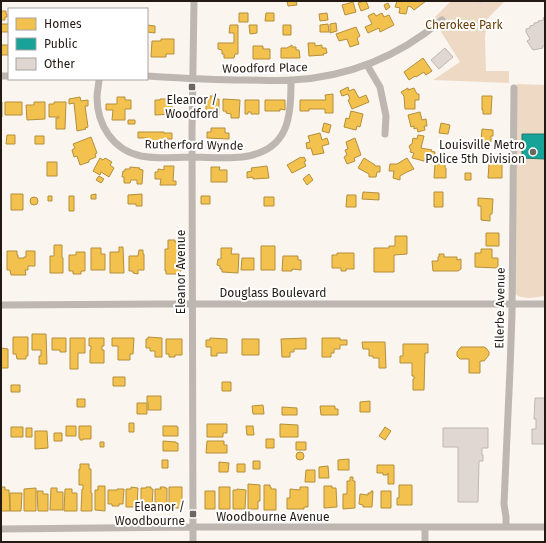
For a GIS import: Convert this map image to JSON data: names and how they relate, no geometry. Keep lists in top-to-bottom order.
{
  "streets": {
    "street": [
      "Woodford Place",
      "Rutherford Wynde",
      "Eleanor Avenue",
      "Douglass Boulevard",
      "Ellerbe Avenue",
      "Woodbourne Avenue"
    ]
  },
  "crossings": [
    ["Woodford Place", "Rutherford Wynde"],
    ["Woodford Place", "Eleanor Avenue"],
    ["Rutherford Wynde", "Eleanor Avenue"],
    ["Eleanor Avenue", "Douglass Boulevard"],
    ["Eleanor Avenue", "Woodbourne Avenue"],
    ["Douglass Boulevard", "Ellerbe Avenue"],
    ["Ellerbe Avenue", "Woodbourne Avenue"]
  ],
  "parks": ["Cherokee Park"],
  "places": {
    "transit": ["Eleanor / Woodford", "Eleanor / Woodbourne"],
    "other": ["Louisville Metro Police 5th Division"]
  },
  "legend": ["Homes", "Public", "Other"]
}
